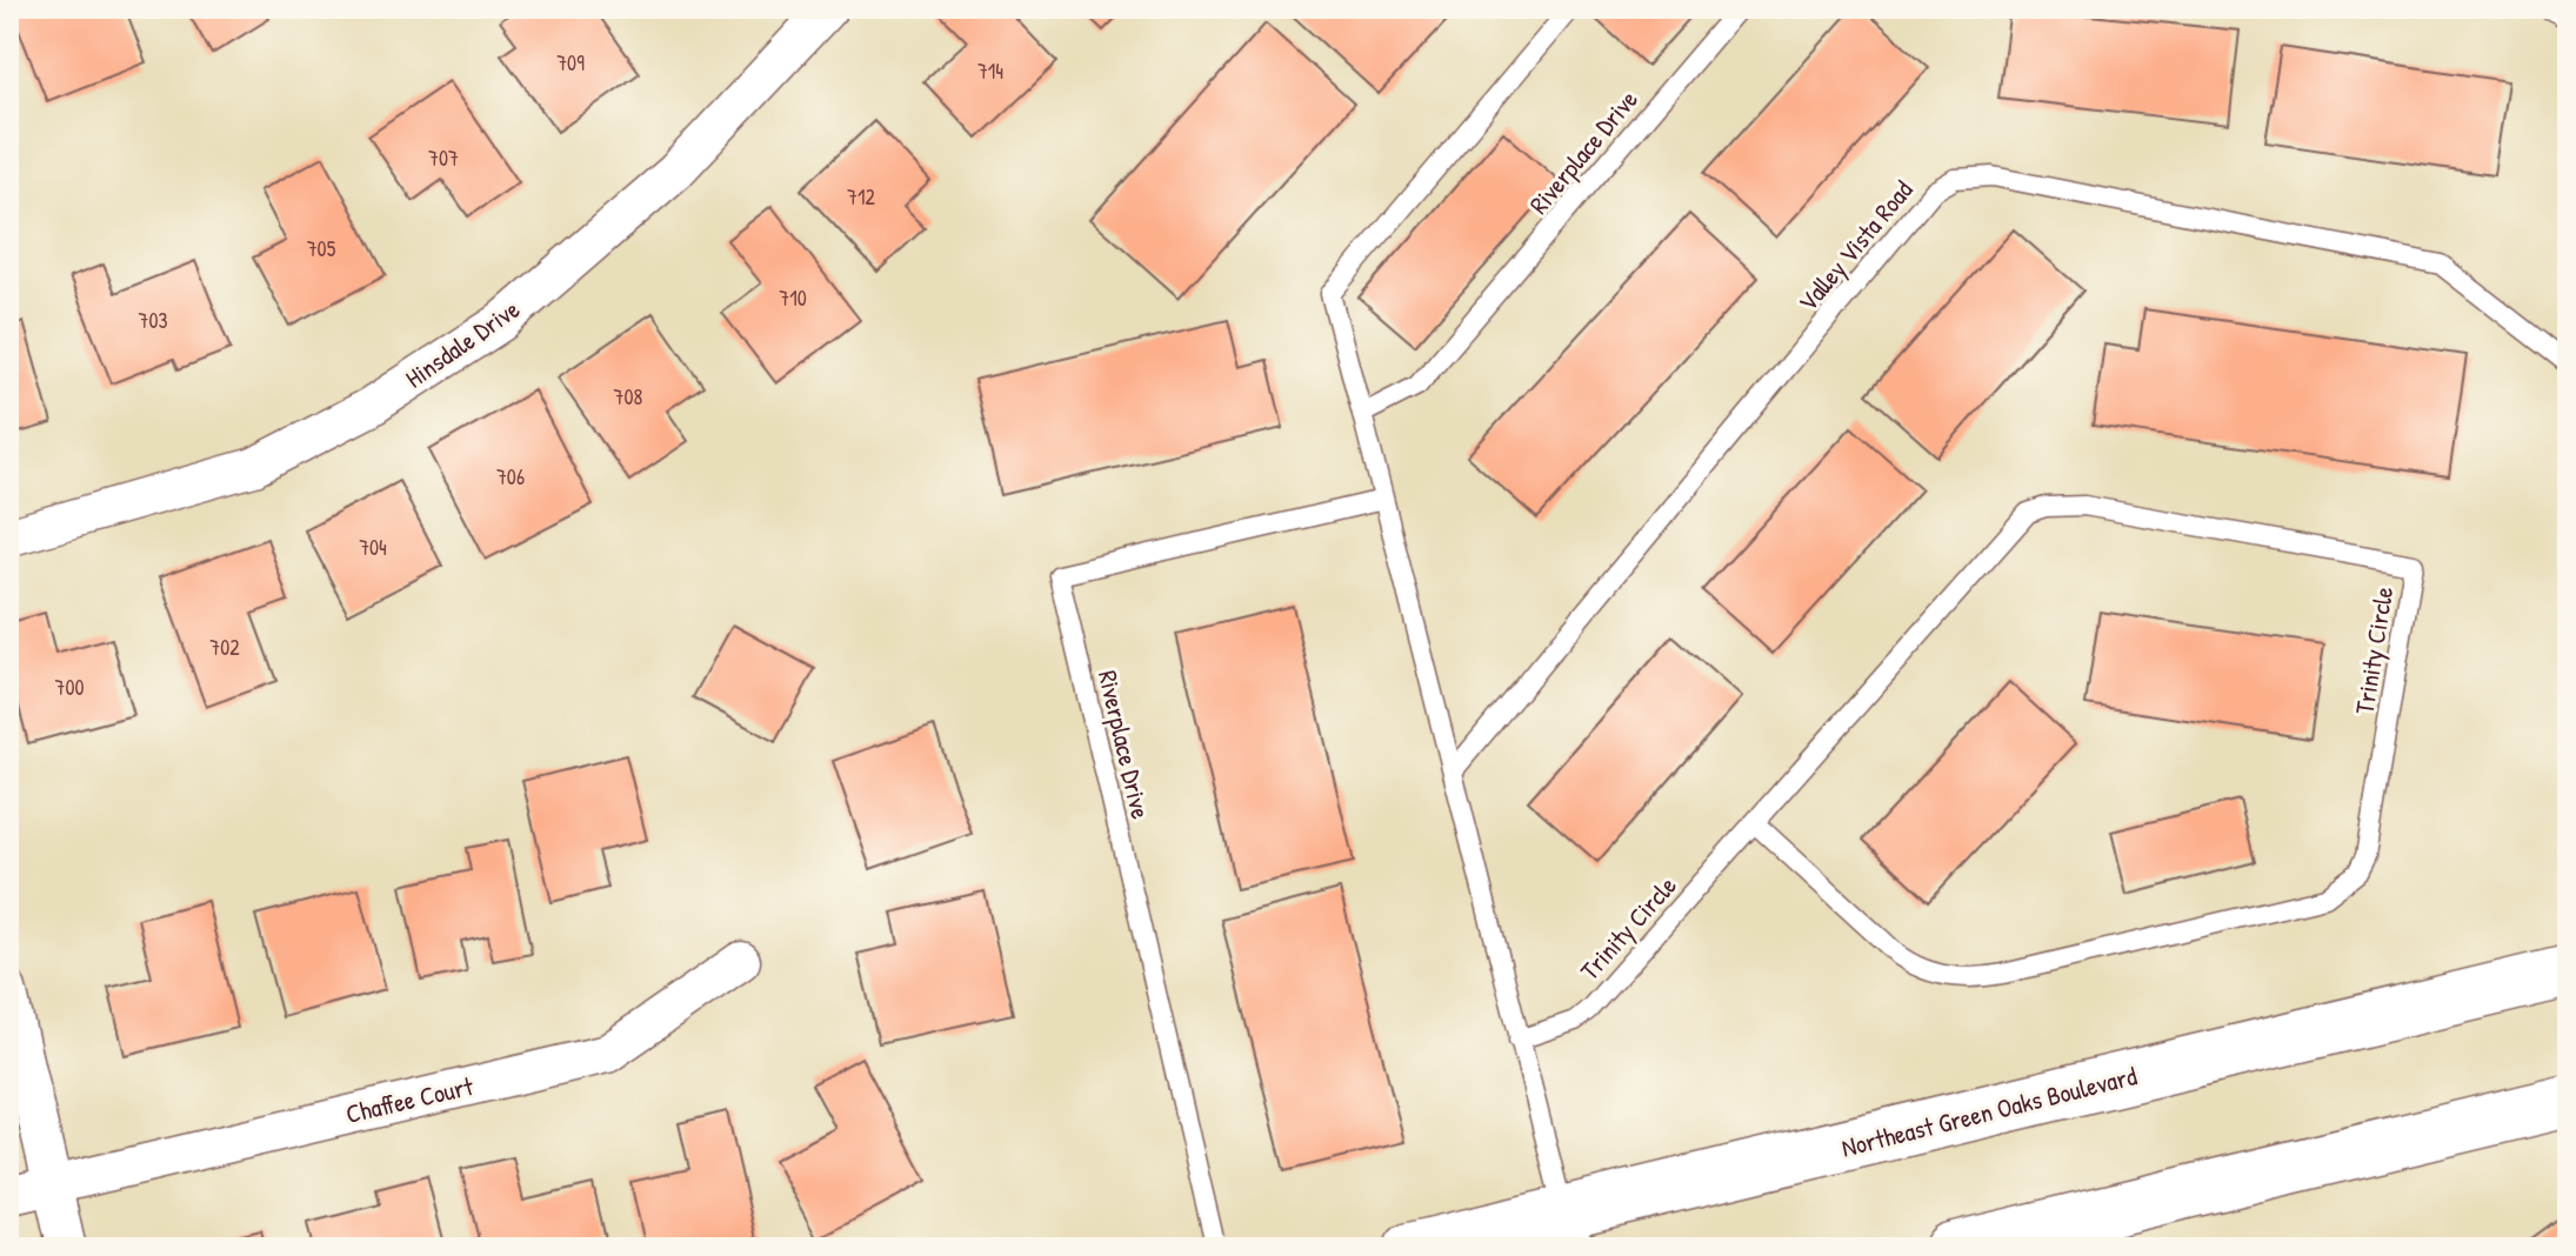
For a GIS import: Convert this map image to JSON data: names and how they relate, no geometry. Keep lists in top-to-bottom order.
{
  "streets": {
    "main road": ["Northeast Green Oaks Boulevard"],
    "street": ["Hinsdale Drive", "Chaffee Court"],
    "lane": ["Riverplace Drive", "Valley Vista Road", "Trinity Circle"]
  },
  "house_numbers": [
    "709",
    "714",
    "707",
    "712",
    "705",
    "710",
    "703",
    "708",
    "706",
    "704",
    "702",
    "700"
  ]
}
